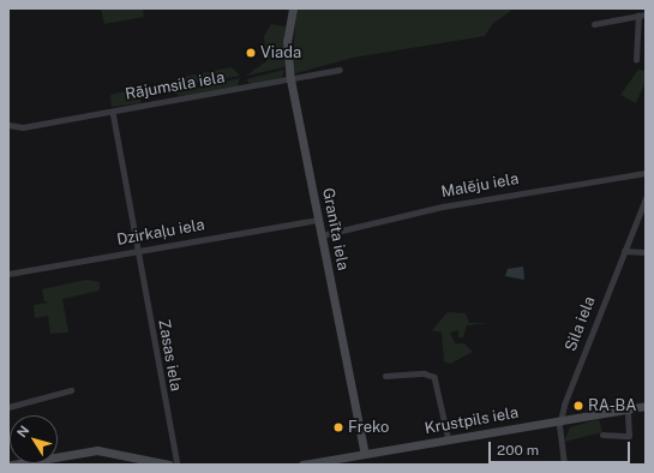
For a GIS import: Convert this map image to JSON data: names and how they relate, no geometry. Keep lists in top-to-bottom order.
{
  "streets": {
    "main road": ["Granīta iela", "Krustpils iela"],
    "street": [
      "Rājumsila iela",
      "Malēju iela",
      "Dzirkaļu iela",
      "Sila iela",
      "Zasas iela"
    ]
  },
  "crossings": [
    ["Rājumsila iela", "Granīta iela"],
    ["Rājumsila iela", "Zasas iela"],
    ["Malēju iela", "Granīta iela"],
    ["Granīta iela", "Dzirkaļu iela"],
    ["Granīta iela", "Krustpils iela"],
    ["Dzirkaļu iela", "Zasas iela"],
    ["Sila iela", "Krustpils iela"]
  ],
  "places": ["Viada", "RA-BA", "Freko"],
  "scale_bar": "200 m",
  "north": "top left"
}
